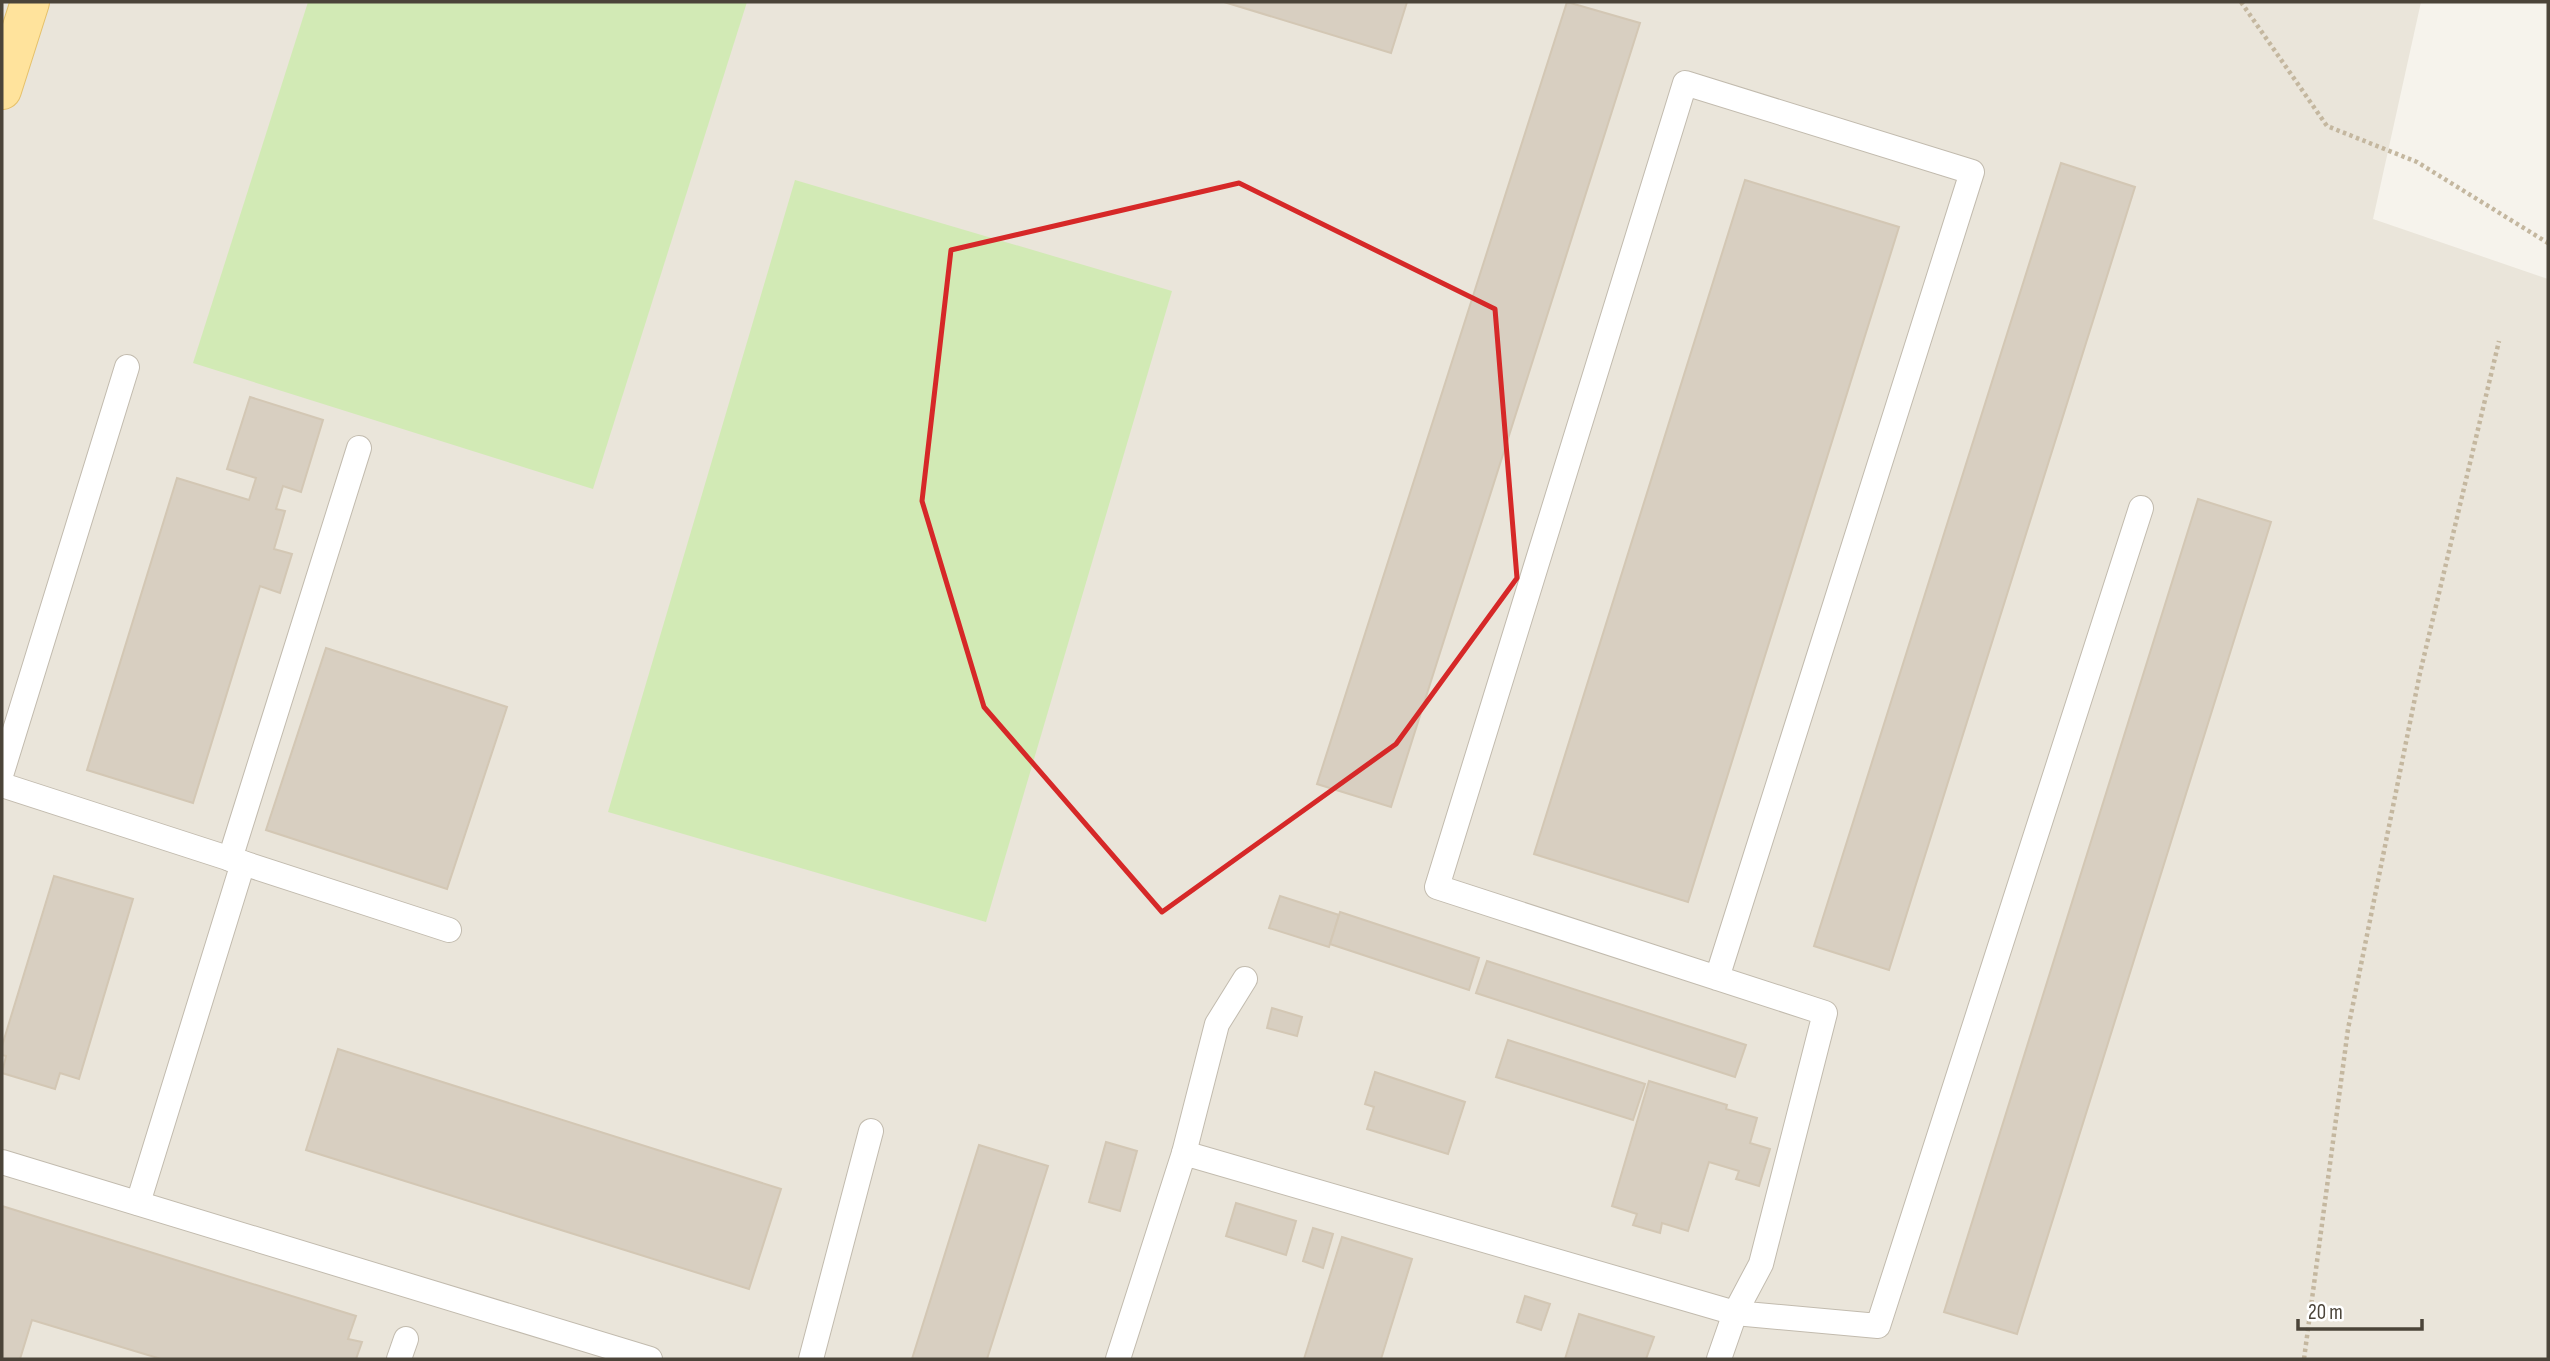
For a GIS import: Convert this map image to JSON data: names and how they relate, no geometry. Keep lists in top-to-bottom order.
{
  "scale_bar": "20 m"
}
